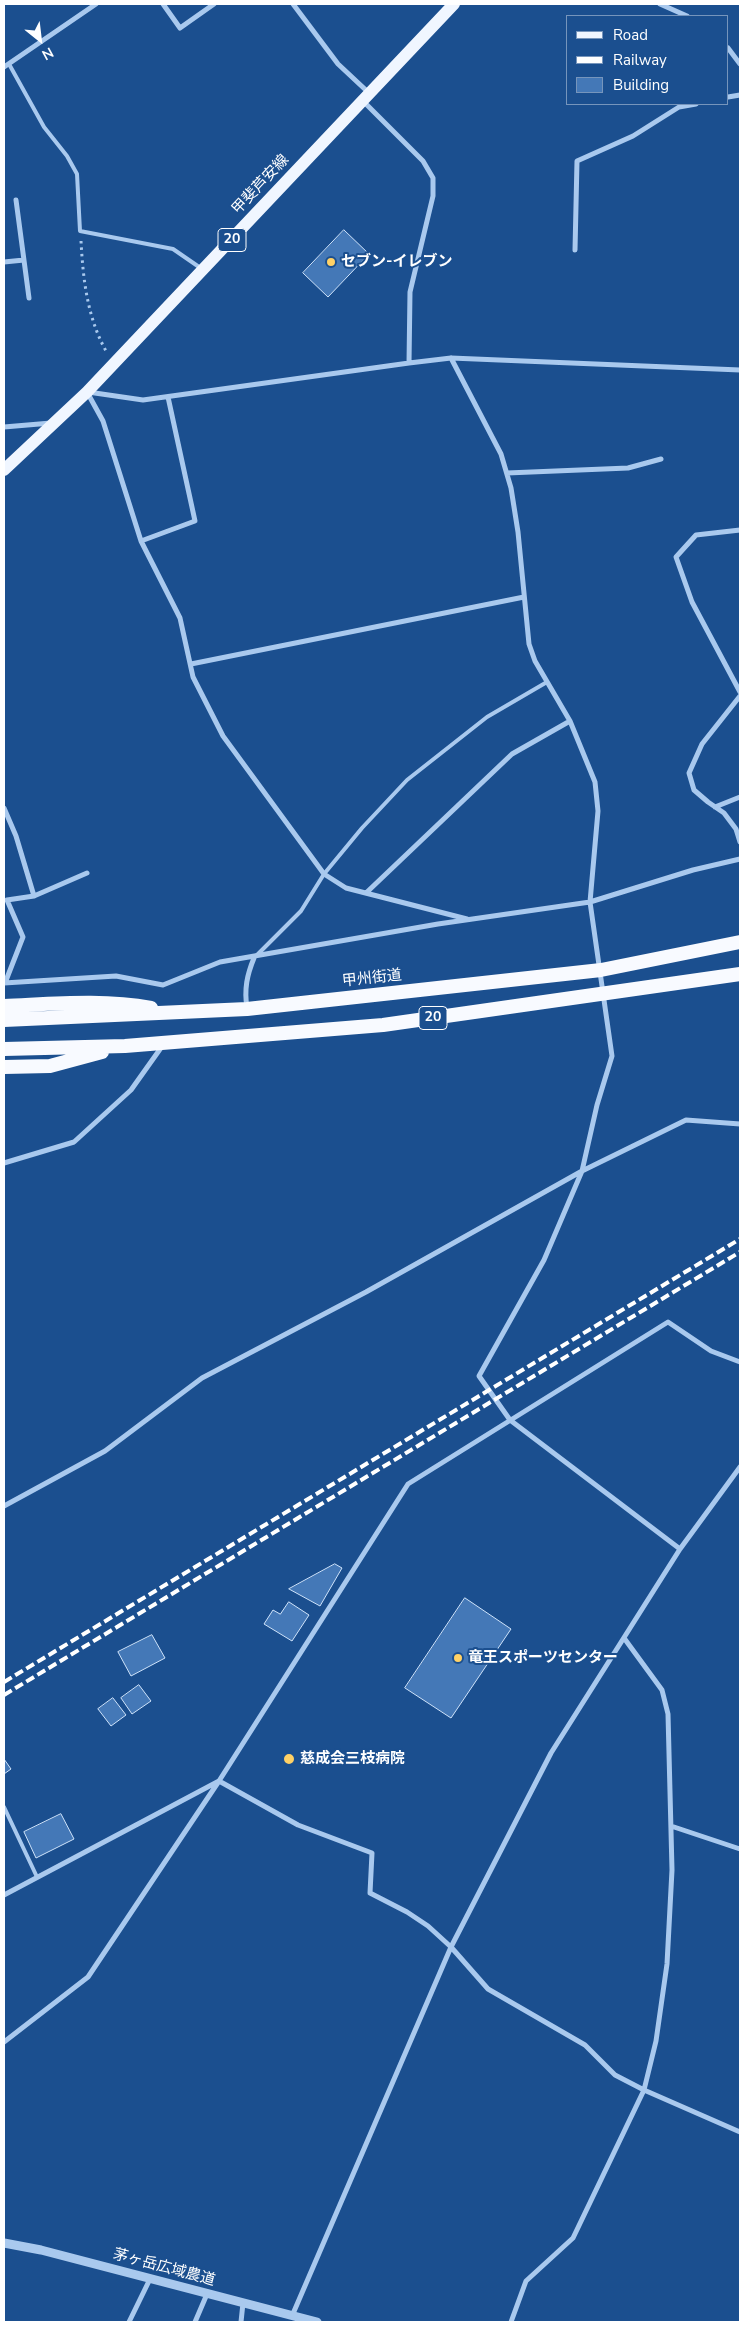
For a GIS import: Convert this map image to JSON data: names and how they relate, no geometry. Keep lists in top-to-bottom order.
{
  "streets": {
    "highway": ["20", "甲州街道"],
    "main road": ["甲斐芦安線"],
    "street": ["茅ヶ岳広域農道"]
  },
  "crossings": [
    ["20", "甲州街道"]
  ],
  "places": ["セブン-イレブン", "竜王スポーツセンター", "慈成会三枝病院"],
  "legend": ["Road", "Railway", "Building"],
  "north": "bottom right"
}
